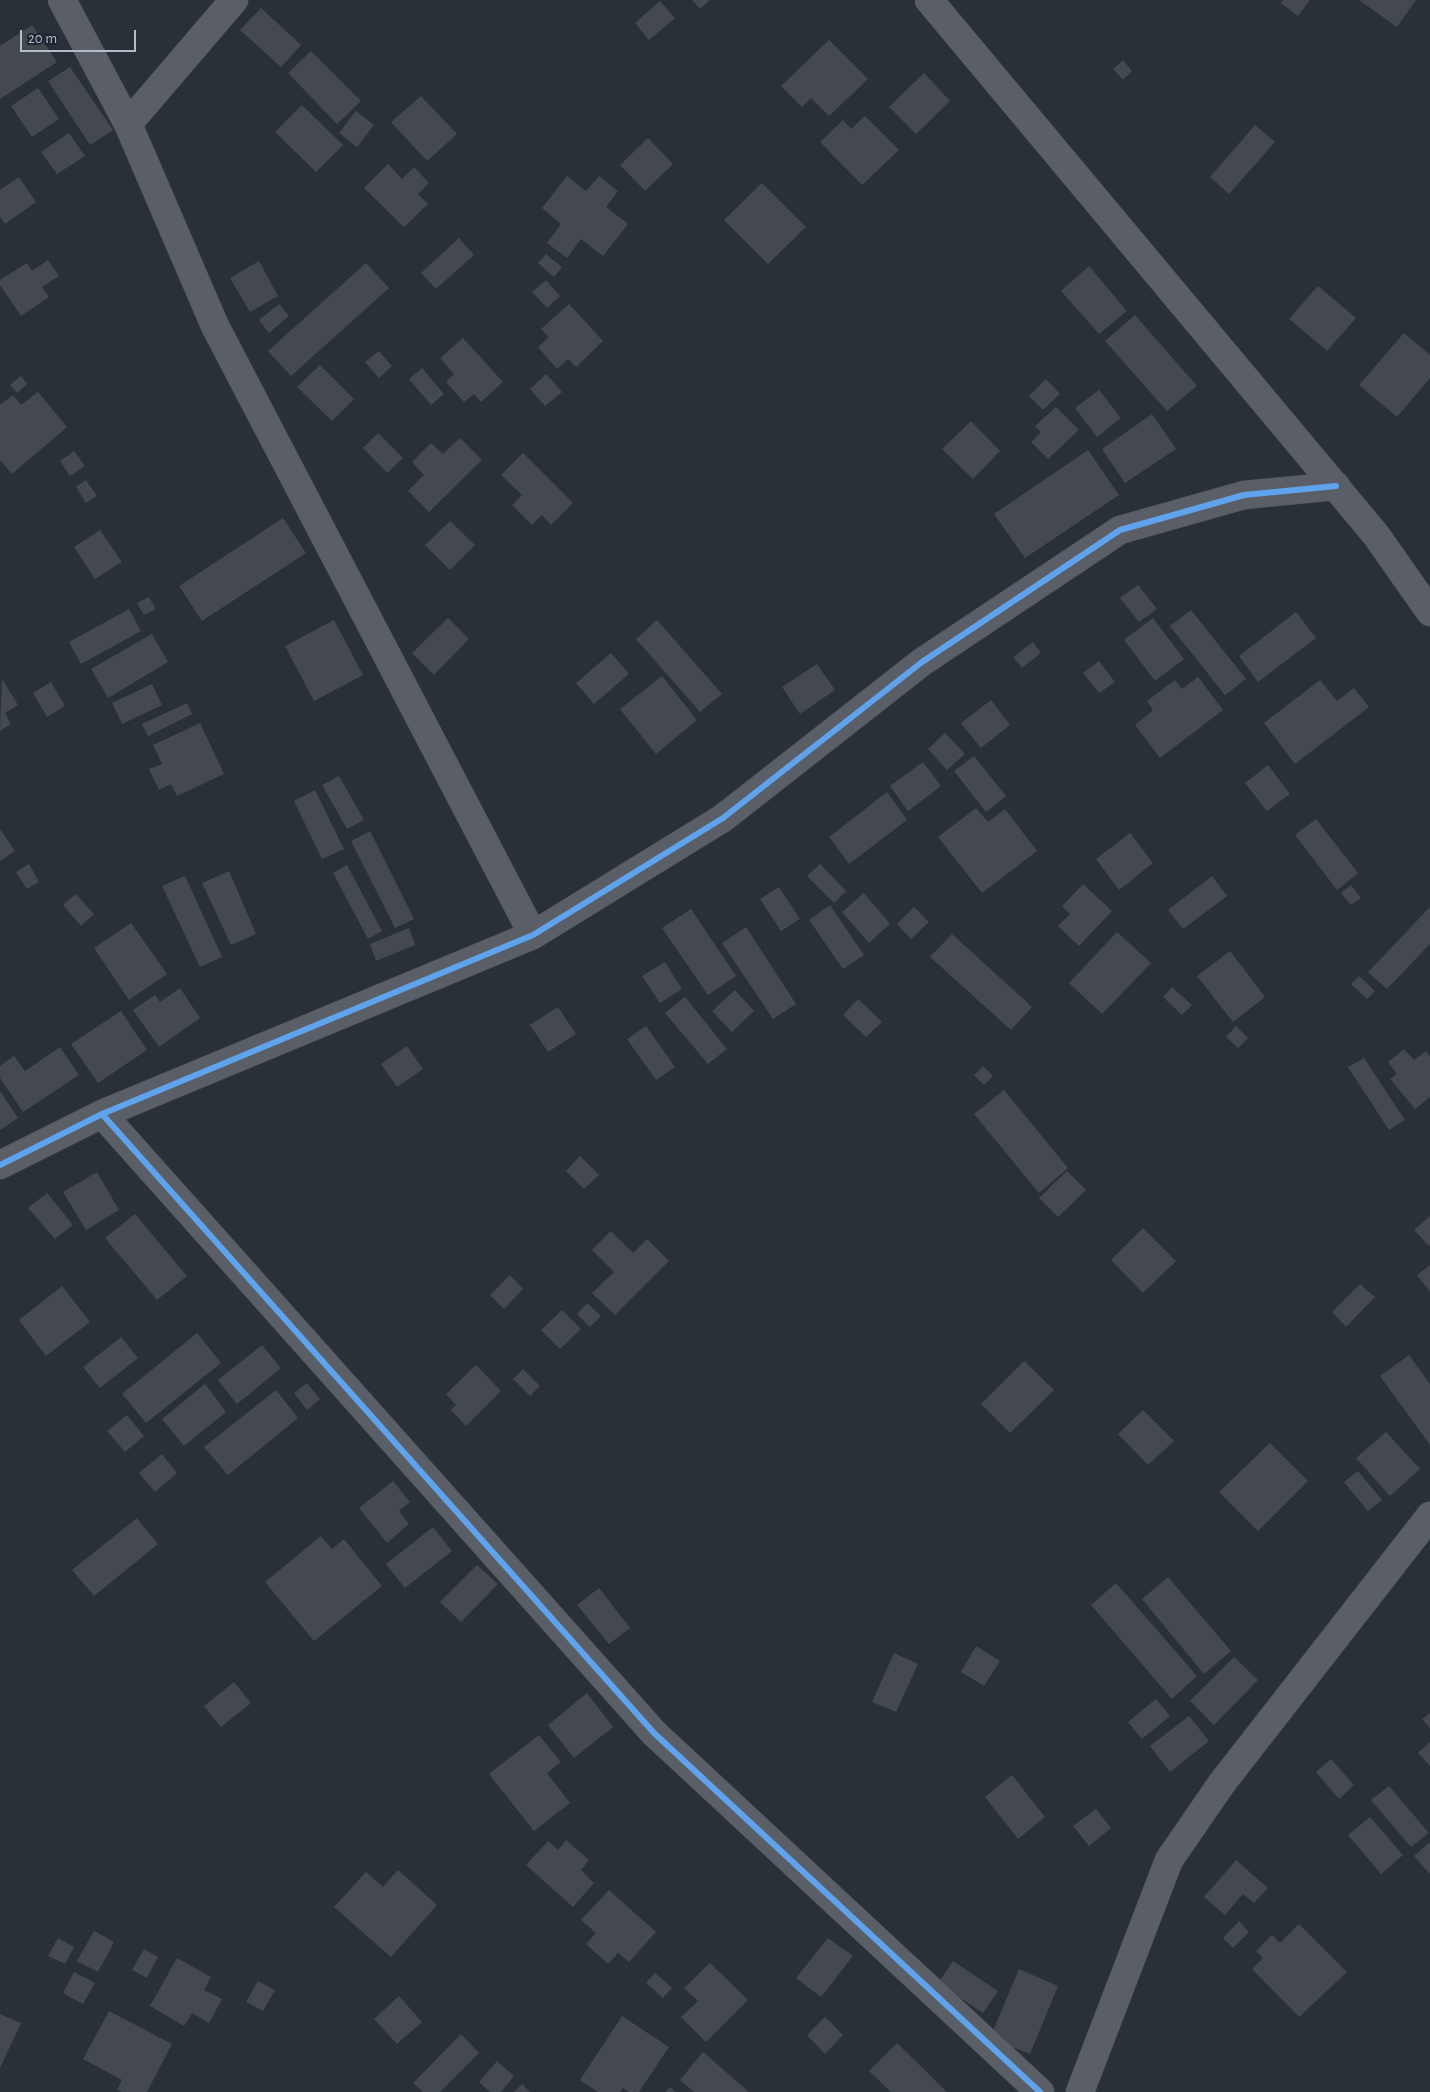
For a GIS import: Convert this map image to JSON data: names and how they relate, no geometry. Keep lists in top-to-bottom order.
{
  "scale_bar": "20 m"
}
